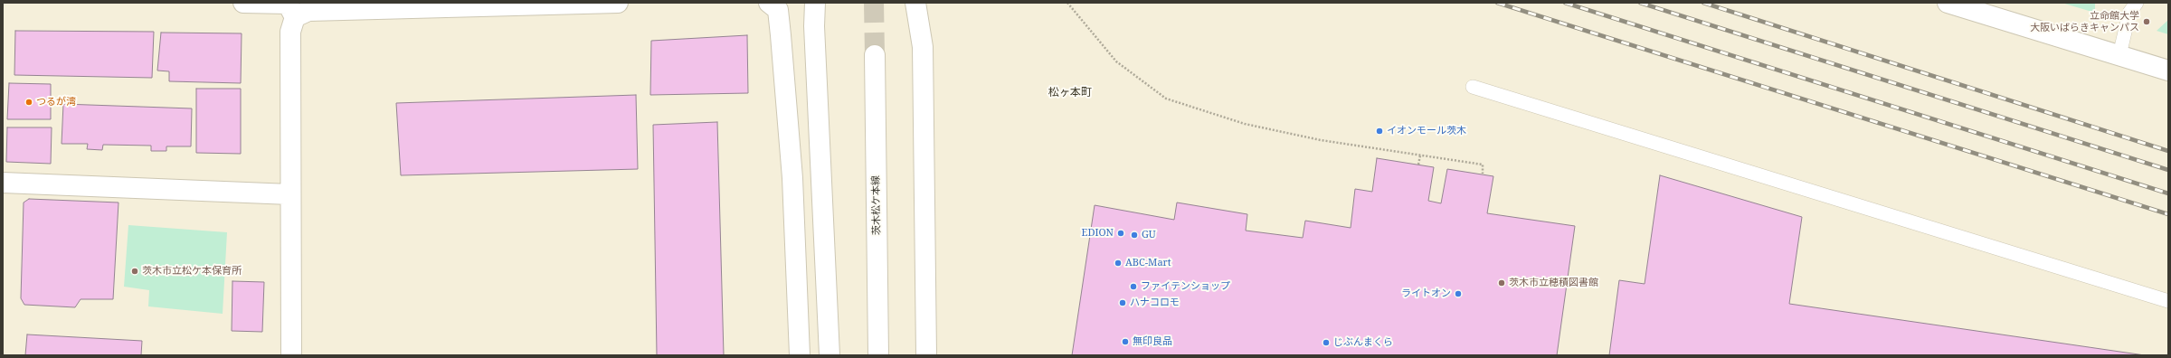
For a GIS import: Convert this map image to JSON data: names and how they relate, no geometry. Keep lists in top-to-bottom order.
{
  "streets": {
    "street": ["茨木松ケ本線"]
  },
  "districts": ["松ヶ本町"],
  "places": [
    "立命館大学 大阪いばらきキャンパス",
    "つるが湾",
    "イオンモール茨木",
    "EDION",
    "GU",
    "ABC-Mart",
    "茨木市立松ケ本保育所",
    "茨木市立穂積図書館",
    "ファイテンショップ",
    "ライトオン",
    "ハナコロモ",
    "無印良品",
    "じぶんまくら"
  ]
}
